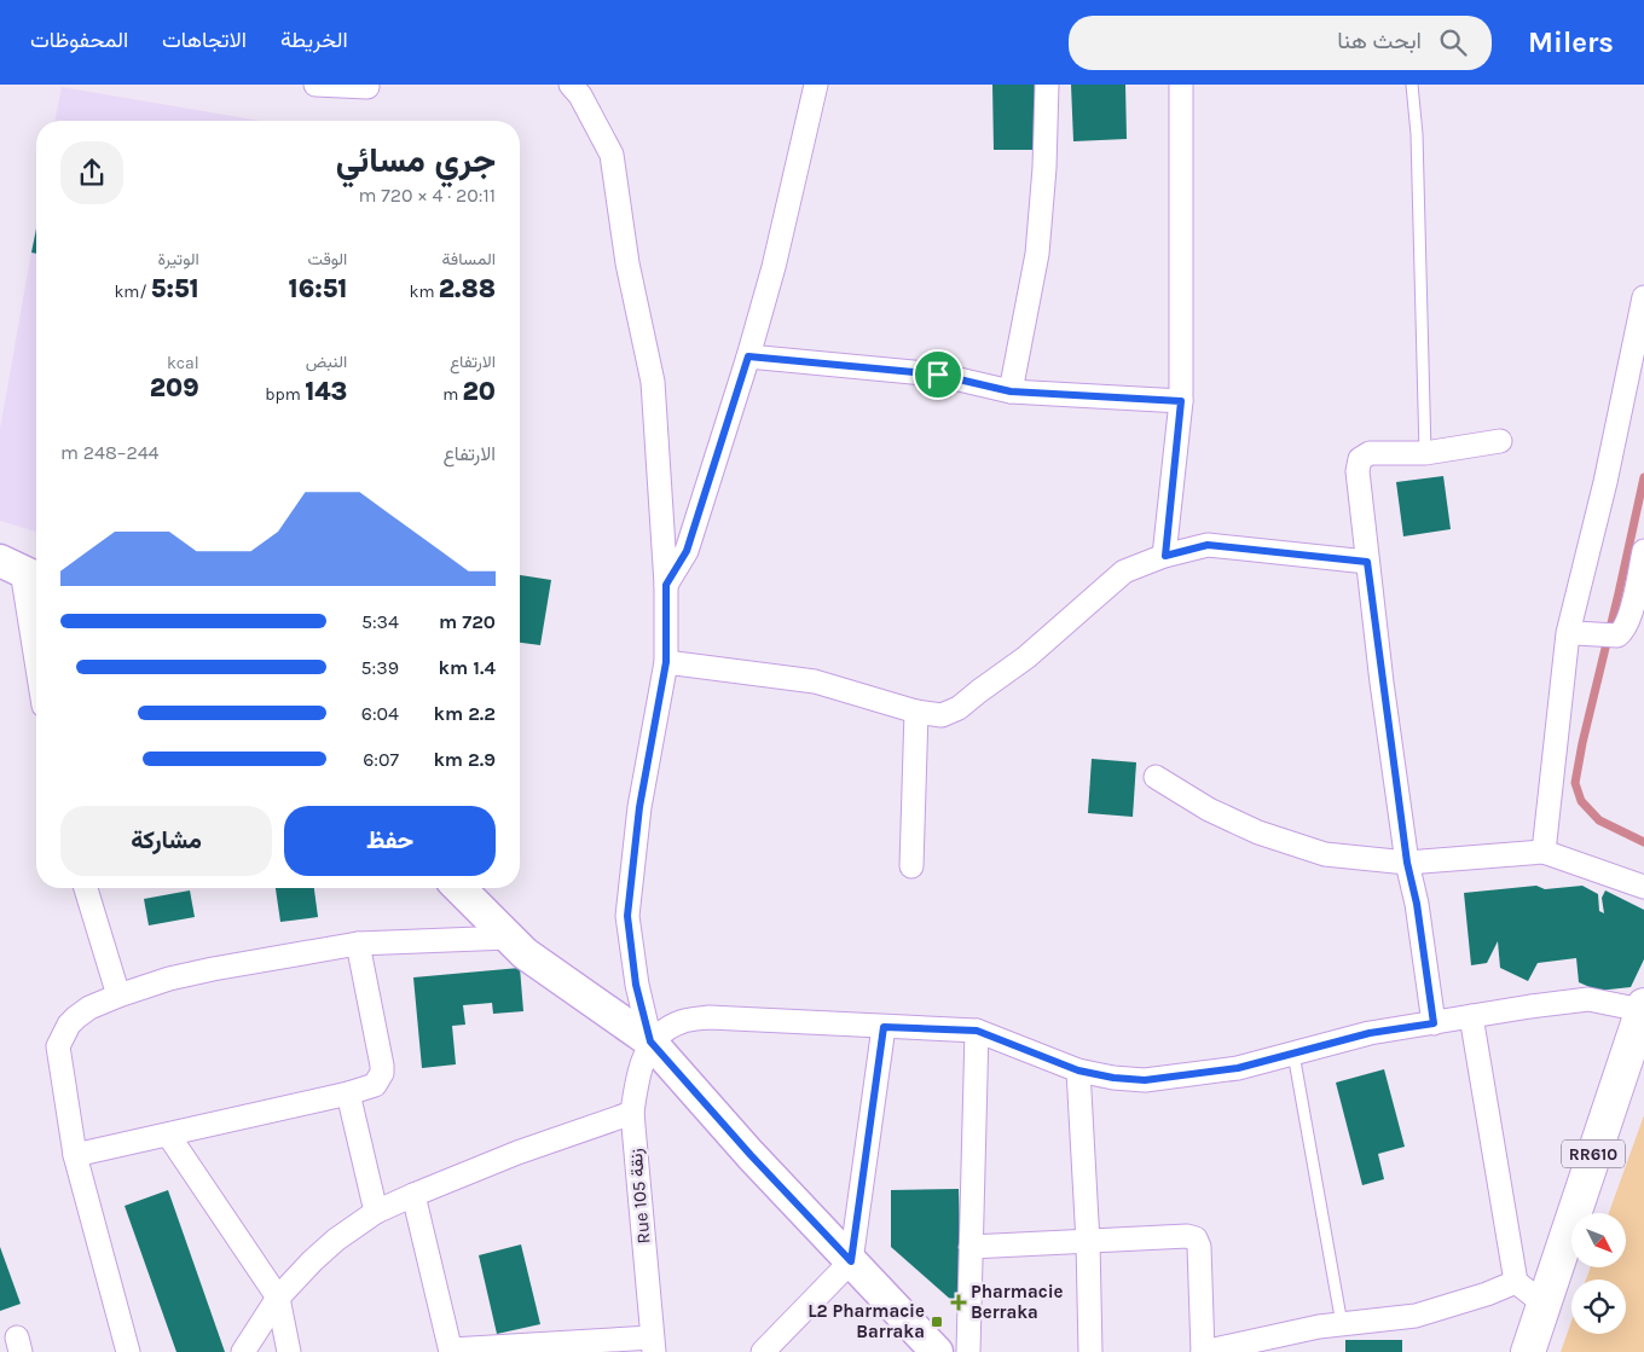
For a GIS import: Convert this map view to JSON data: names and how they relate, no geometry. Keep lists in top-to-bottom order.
{
  "streets": {
    "main road": ["RR610"],
    "street": ["Rue 105 زنقة"]
  },
  "places": {
    "health": ["Pharmacie Berraka"],
    "transit": ["L2 Pharmacie Barraka"]
  },
  "north": "bottom right",
  "page": {
    "header": "Milers",
    "search": "ابحث هنا",
    "nav": ["الخريطة", "الاتجاهات", "المحفوظات"],
    "heading": ["جري مسائي", "20:11 · 4 × 720 m"],
    "stats": [
      ["المسافة", "2.88 km"],
      ["الوقت", "16:51"],
      ["الوتيرة", "5:51 /km"],
      ["الارتفاع", "20 m"],
      ["النبض", "143 bpm"],
      ["kcal", "209"]
    ],
    "chart": ["الارتفاع", "244–248 m"],
    "list": [
      {
        "name": "720 m",
        "note": "5:34"
      },
      {
        "name": "1.4 km",
        "note": "5:39"
      },
      {
        "name": "2.2 km",
        "note": "6:04"
      },
      {
        "name": "2.9 km",
        "note": "6:07"
      }
    ],
    "buttons": ["حفظ", "مشاركة"]
  }
}
